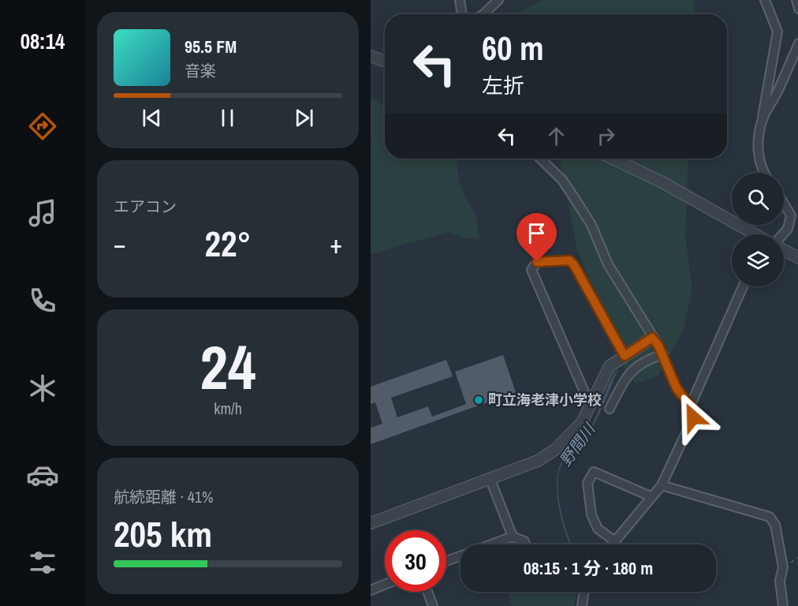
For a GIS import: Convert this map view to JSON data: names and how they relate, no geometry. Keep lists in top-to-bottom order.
{
  "water": ["野間川"],
  "places": ["町立海老津小学校"],
  "page": {
    "tabs": "08:14",
    "turn": ["60 m", "左折"],
    "song": ["95.5 FM", "音楽"],
    "tile": [
      "エアコン",
      ["24", "km/h"],
      ["航続距離 · 41%", "205 km"]
    ],
    "heat": ["−", "22°", "+"],
    "limit": "30",
    "trip": "08:15 · 1 分 · 180 m"
  }
}
